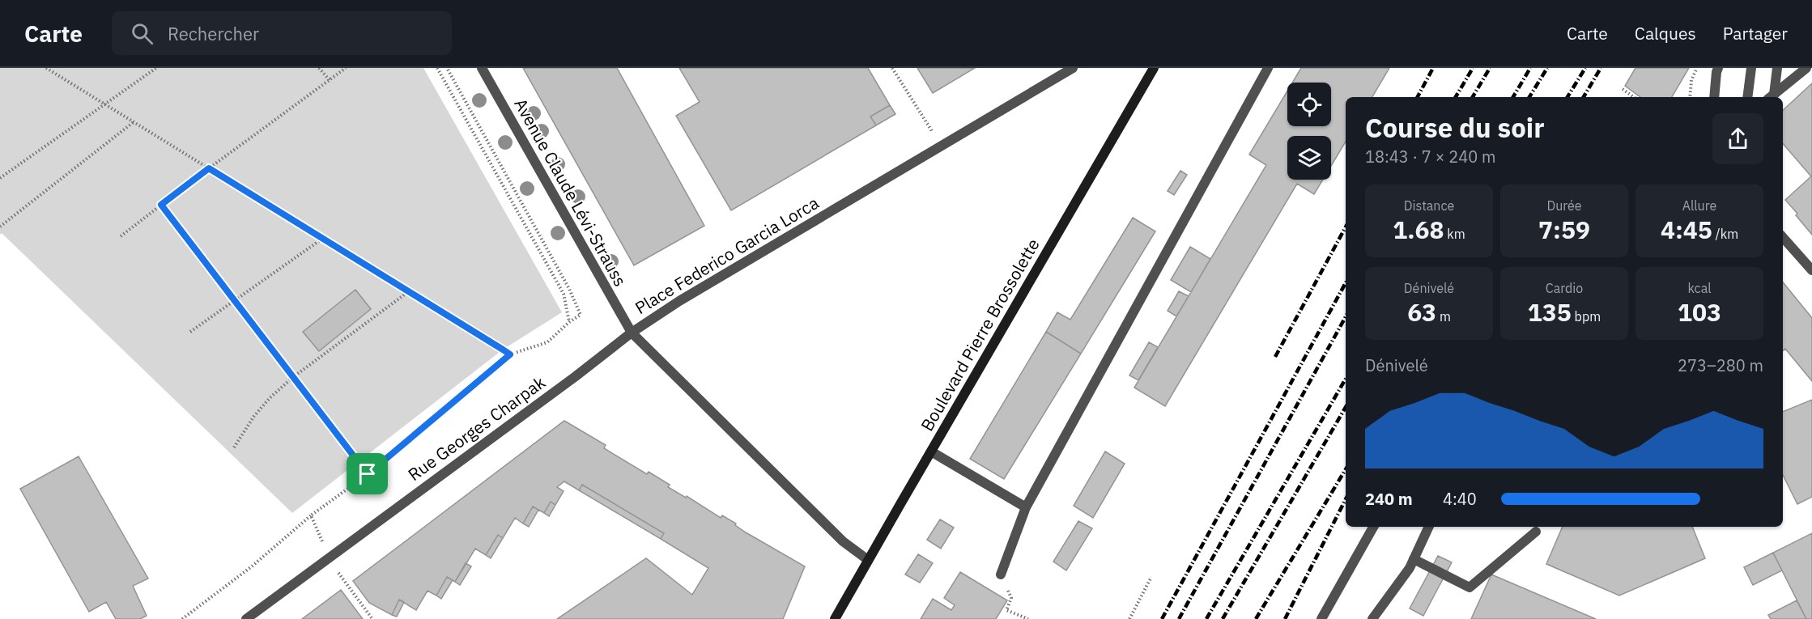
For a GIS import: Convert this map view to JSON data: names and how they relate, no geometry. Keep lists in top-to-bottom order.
{
  "streets": {
    "main road": ["Boulevard Pierre Brossolette"],
    "street": ["Avenue Claude Lévi-Strauss", "Place Federico Garcia Lorca", "Rue Georges Charpak"]
  },
  "crossings": [
    ["Avenue Claude Lévi-Strauss", "Place Federico Garcia Lorca"],
    ["Avenue Claude Lévi-Strauss", "Rue Georges Charpak"],
    ["Place Federico Garcia Lorca", "Boulevard Pierre Brossolette"],
    ["Place Federico Garcia Lorca", "Rue Georges Charpak"]
  ],
  "page": {
    "header": "Carte",
    "search": "Rechercher",
    "nav": ["Carte", "Calques", "Partager"],
    "heading": ["Course du soir", "18:43 · 7 × 240 m"],
    "stats": [
      ["Distance", "1.68 km"],
      ["Durée", "7:59"],
      ["Allure", "4:45 /km"],
      ["Dénivelé", "63 m"],
      ["Cardio", "135 bpm"],
      ["kcal", "103"]
    ],
    "chart": ["Dénivelé", "273–280 m"],
    "list": [
      {
        "name": "240 m",
        "note": "4:40"
      }
    ]
  }
}
